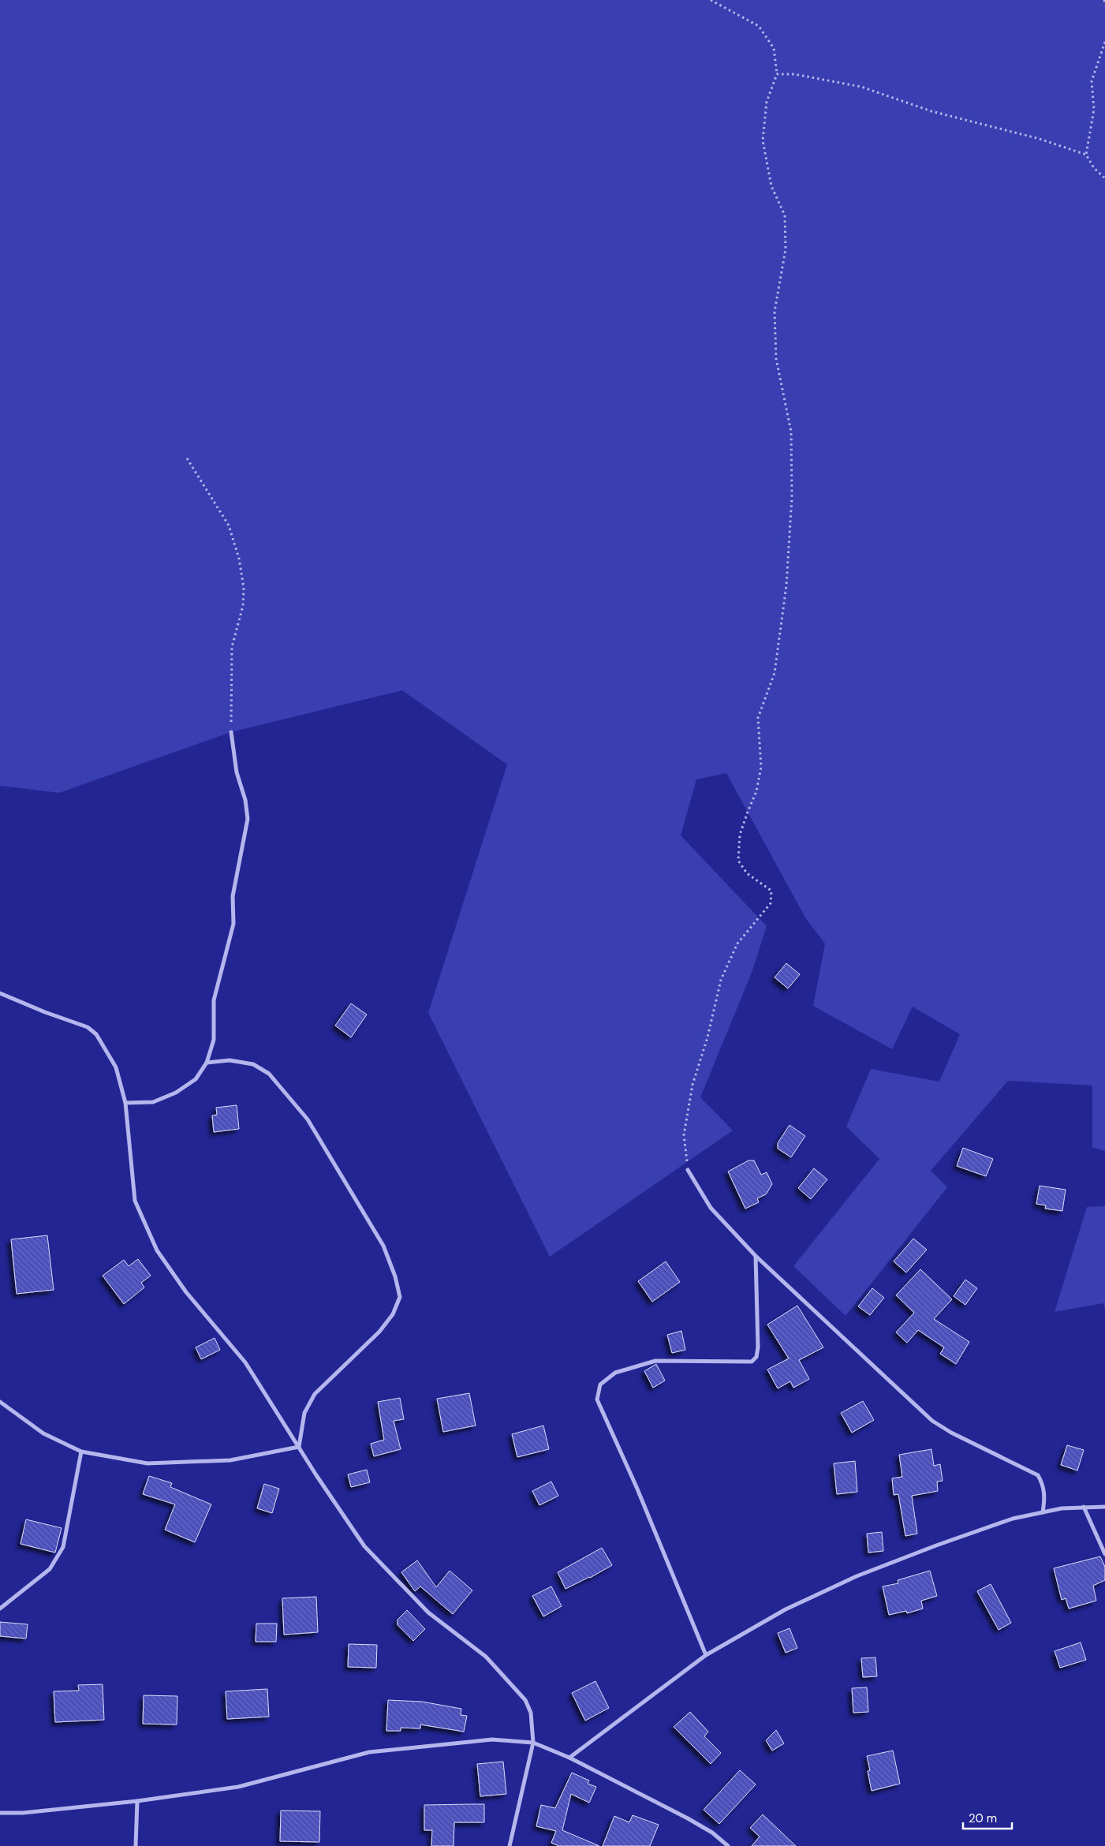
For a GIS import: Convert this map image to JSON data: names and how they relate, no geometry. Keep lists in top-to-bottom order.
{
  "scale_bar": "20 m"
}
